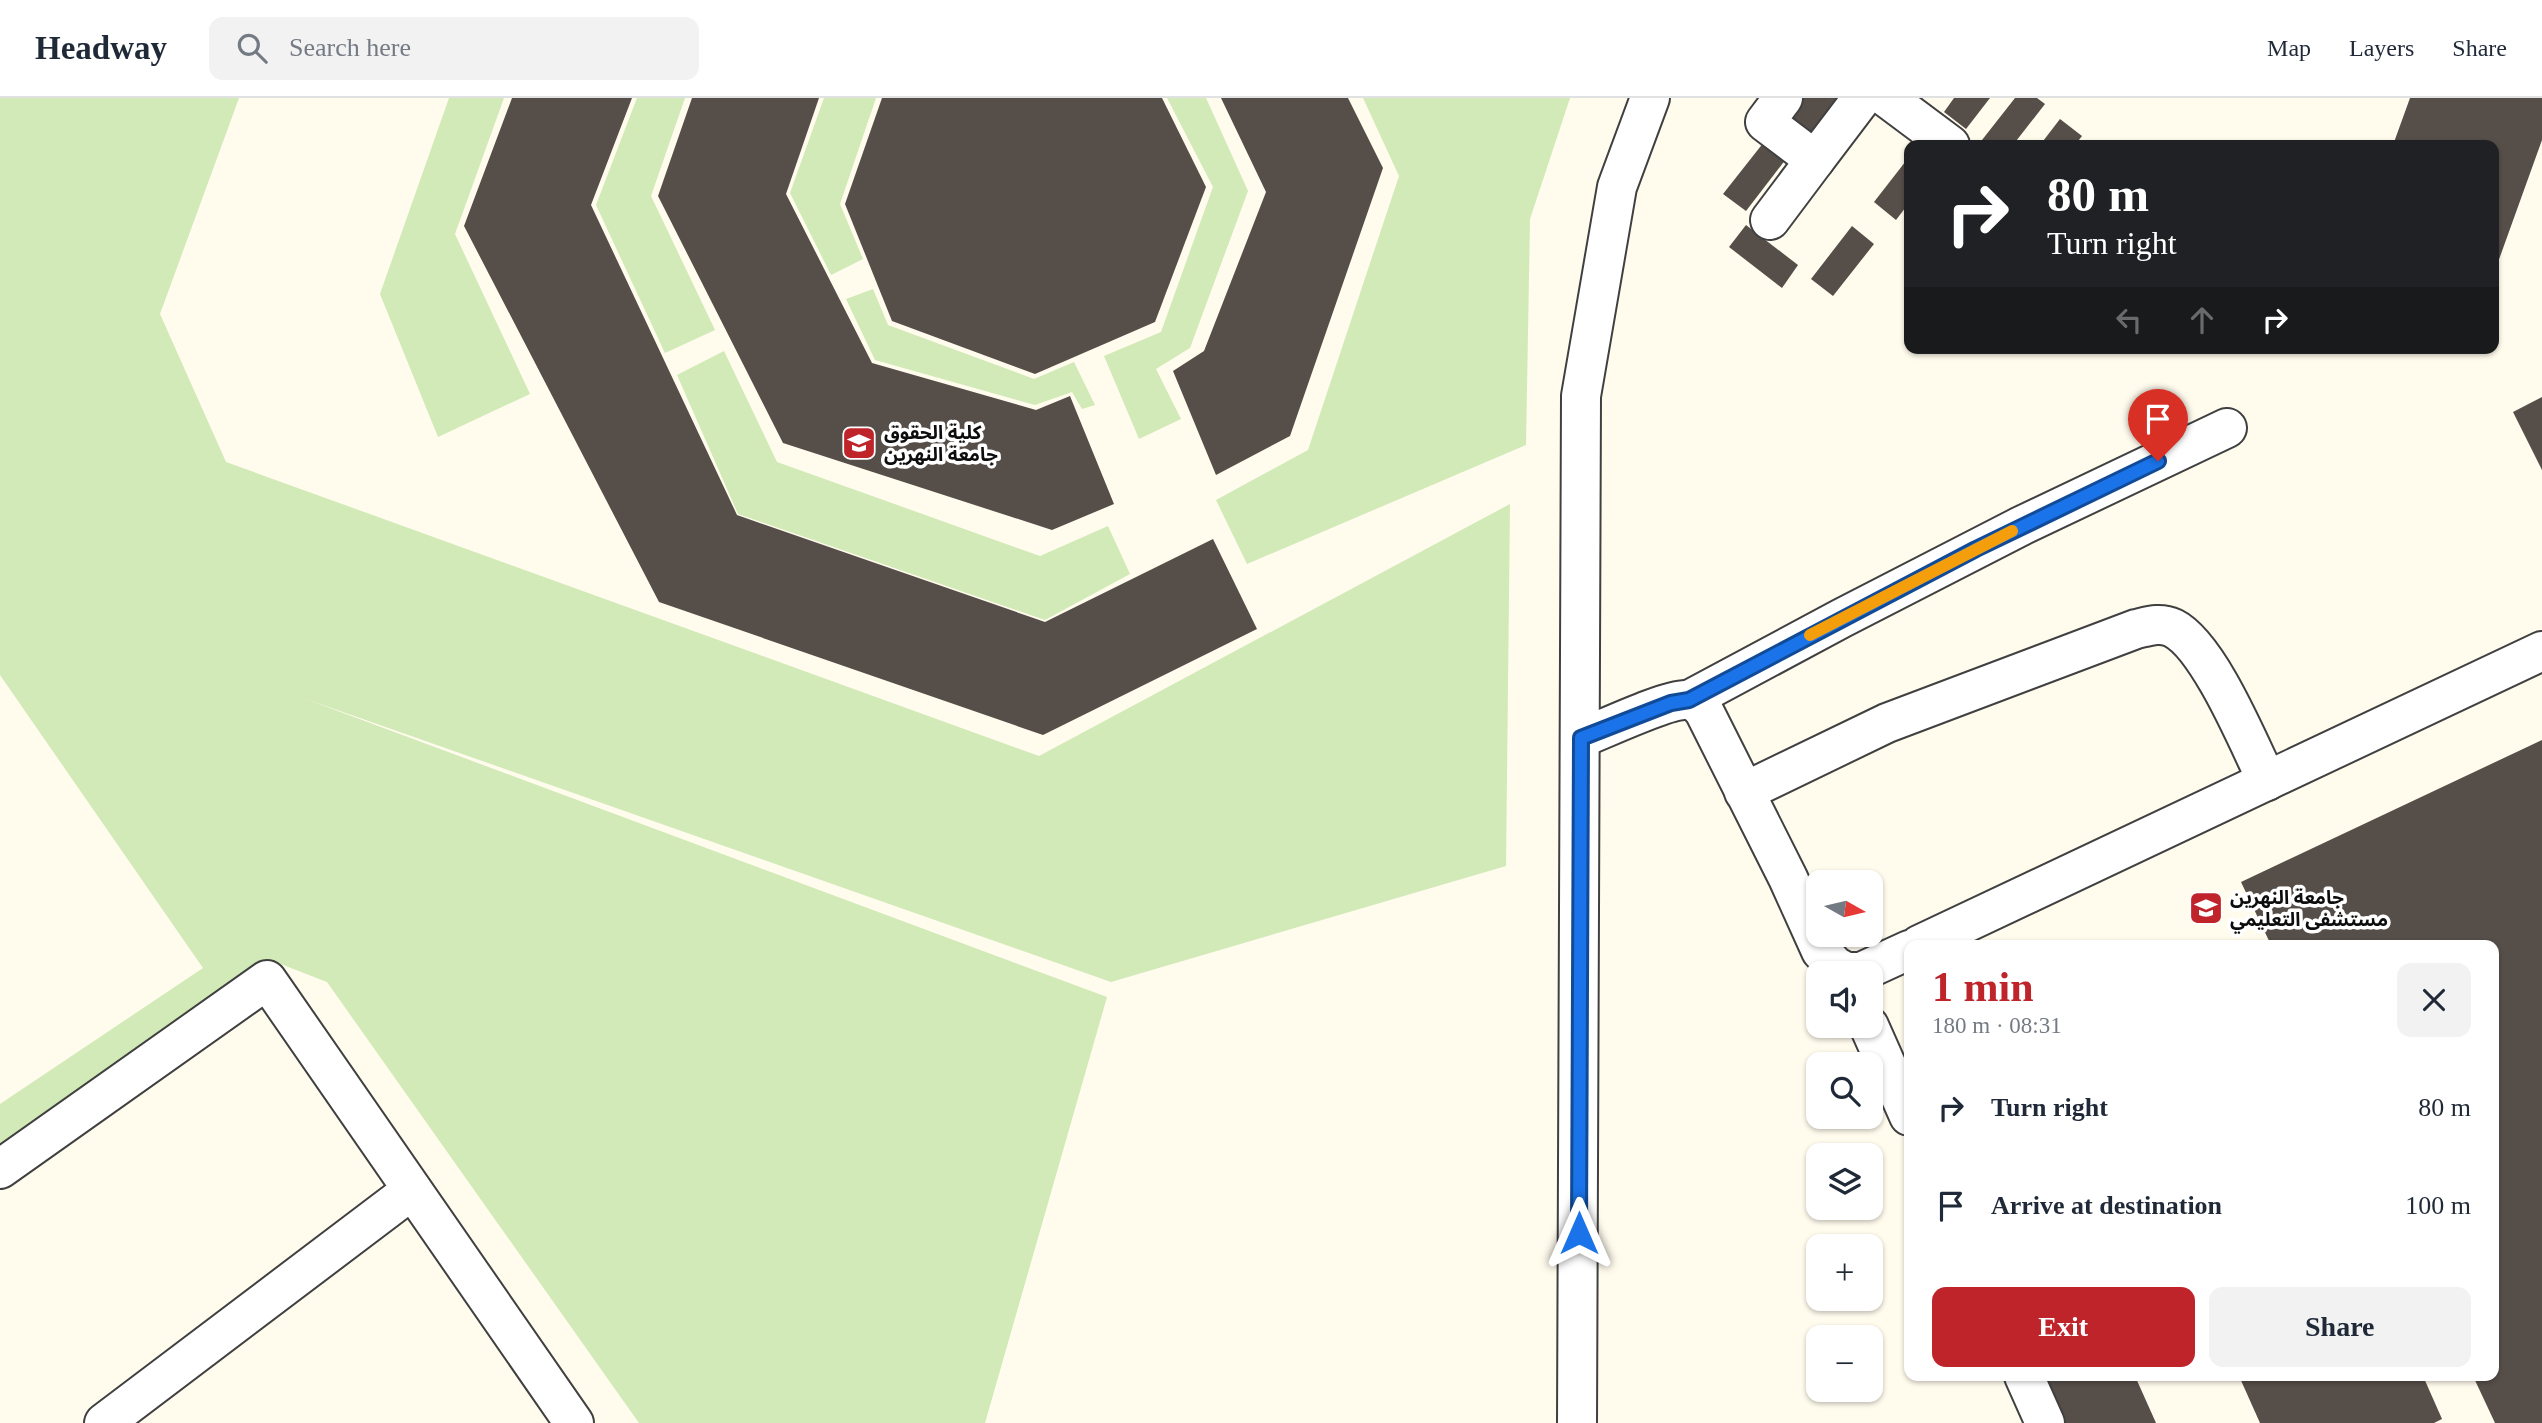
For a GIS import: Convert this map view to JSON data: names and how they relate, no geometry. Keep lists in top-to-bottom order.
{
  "places": {
    "school or university": ["كلية الحقوق جامعة النهرين", "جامعة النهرين مستشفى التعليمي"]
  },
  "north": "right",
  "page": {
    "header": "Headway",
    "search": "Search here",
    "nav": ["Map", "Layers", "Share"],
    "turn": ["80 m", "Turn right"],
    "map_buttons": ["+", "−"],
    "heading": ["1 min", "180 m · 08:31"],
    "list": [
      {
        "name": "Turn right",
        "value": "80 m"
      },
      {
        "name": "Arrive at destination",
        "value": "100 m"
      }
    ],
    "buttons": ["Exit", "Share"]
  }
}
